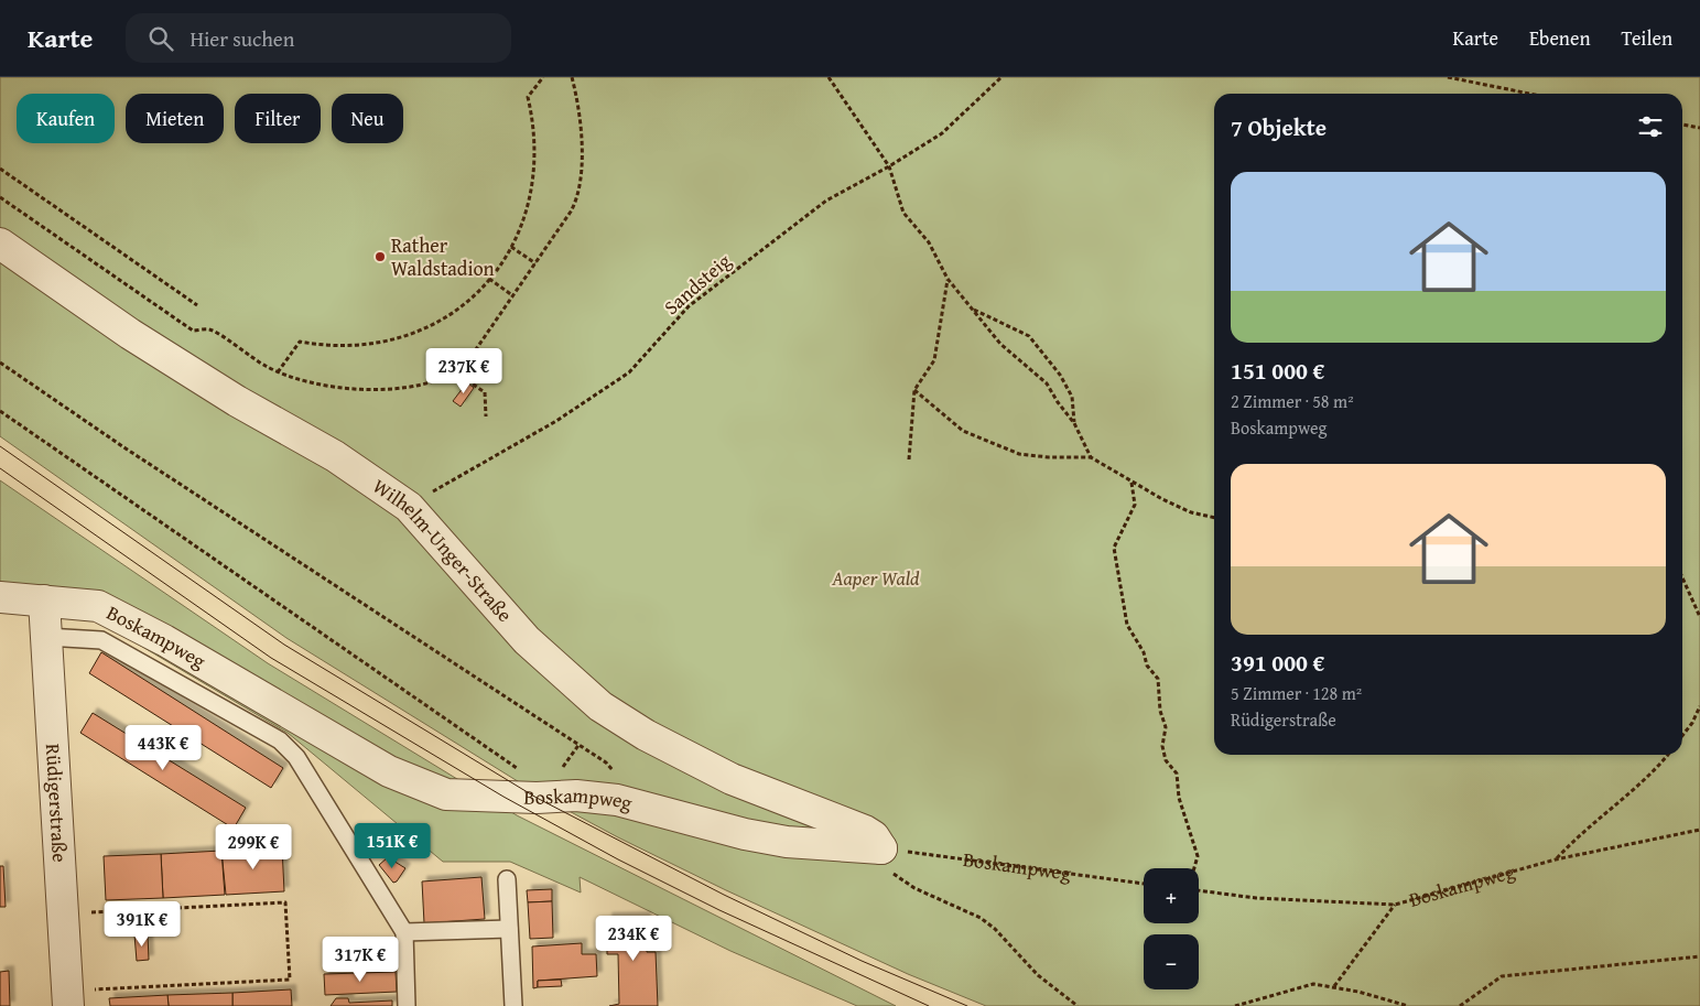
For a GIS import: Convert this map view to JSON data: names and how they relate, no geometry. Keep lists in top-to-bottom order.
{
  "streets": {
    "street": ["Wilhelm-Unger-Straße", "Boskampweg", "Rüdigerstraße"],
    "path": ["Sandsteig"]
  },
  "crossings": [
    ["Sandsteig", "Wilhelm-Unger-Straße"],
    ["Wilhelm-Unger-Straße", "Boskampweg"],
    ["Boskampweg", "Rüdigerstraße"]
  ],
  "parks": ["Aaper Wald"],
  "places": ["Rather Waldstadion"],
  "page": {
    "header": "Karte",
    "search": "Hier suchen",
    "nav": ["Karte", "Ebenen", "Teilen"],
    "chip": [
      "Kaufen",
      "Mieten",
      "Filter",
      "Neu"
    ],
    "heading": "7 Objekte",
    "list": [
      {
        "name": "151 000 €",
        "note": "2 Zimmer · 58 m² · Boskampweg"
      },
      {
        "name": "391 000 €",
        "note": "5 Zimmer · 128 m² · Rüdigerstraße"
      }
    ],
    "price": [
      "237K €",
      "443K €",
      "151K €",
      "299K €",
      "391K €",
      "234K €",
      "317K €"
    ],
    "map_buttons": ["+", "−"]
  }
}
